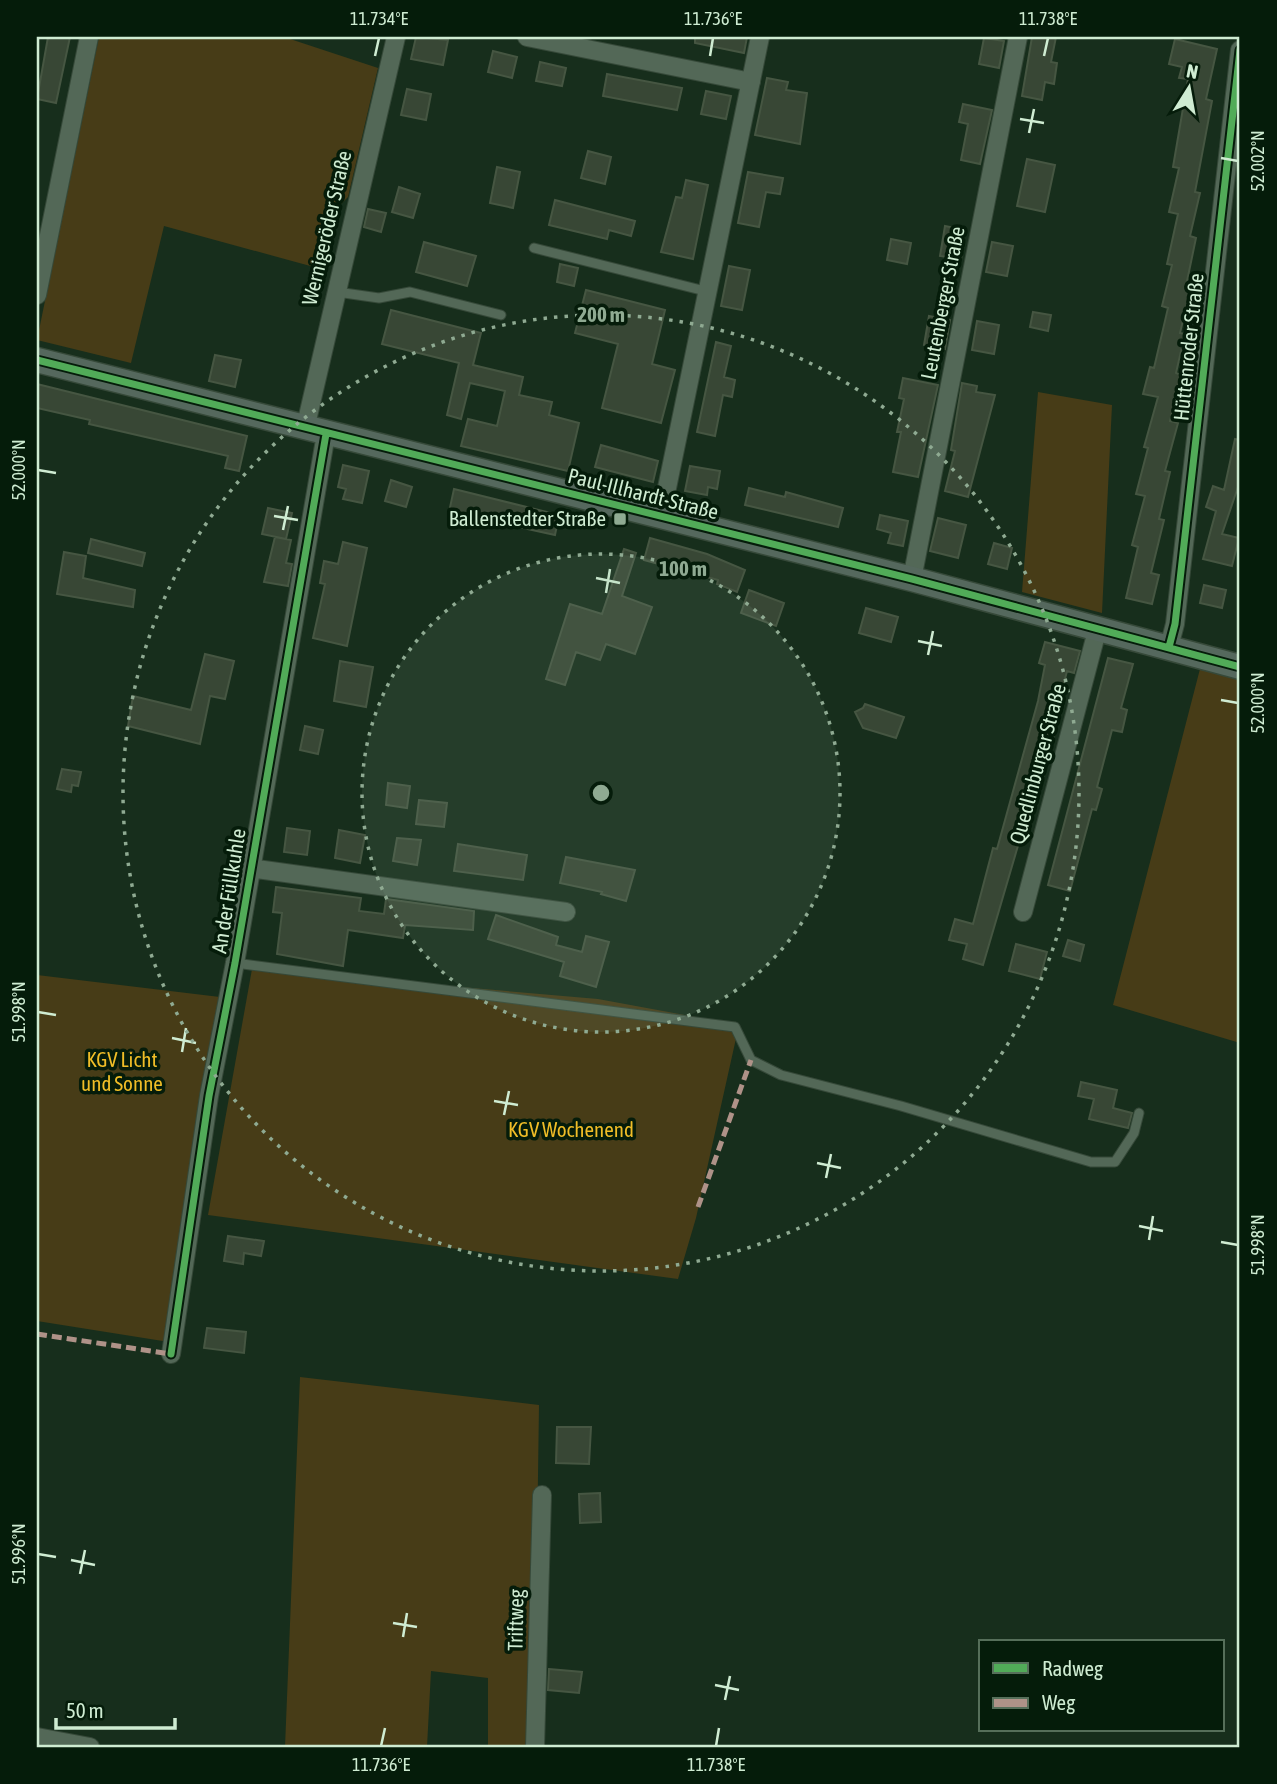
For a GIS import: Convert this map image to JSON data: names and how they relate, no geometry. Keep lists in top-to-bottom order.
{
  "streets": {
    "street": [
      "Wernigeröder Straße",
      "Leutenberger Straße",
      "Hüttenroder Straße",
      "Paul-Illhardt-Straße",
      "Quedlinburger Straße",
      "An der Füllkuhle",
      "Triftweg"
    ]
  },
  "crossings": [
    ["Wernigeröder Straße", "Paul-Illhardt-Straße"],
    ["Wernigeröder Straße", "An der Füllkuhle"],
    ["Leutenberger Straße", "Paul-Illhardt-Straße"],
    ["Hüttenroder Straße", "Paul-Illhardt-Straße"],
    ["Paul-Illhardt-Straße", "Quedlinburger Straße"],
    ["Paul-Illhardt-Straße", "An der Füllkuhle"]
  ],
  "parks": ["KGV Licht und Sonne", "KGV Wochenend"],
  "places": {
    "transit": ["Ballenstedter Straße"]
  },
  "legend": ["Radweg", "Weg"],
  "scale_bar": "50 m",
  "north": "top",
  "coordinates": [
    "11.734°E",
    "11.736°E",
    "11.738°E",
    "52.002°N",
    "52.000°N",
    "51.998°N",
    "51.996°N"
  ],
  "rings": ["200 m", "100 m"]
}
